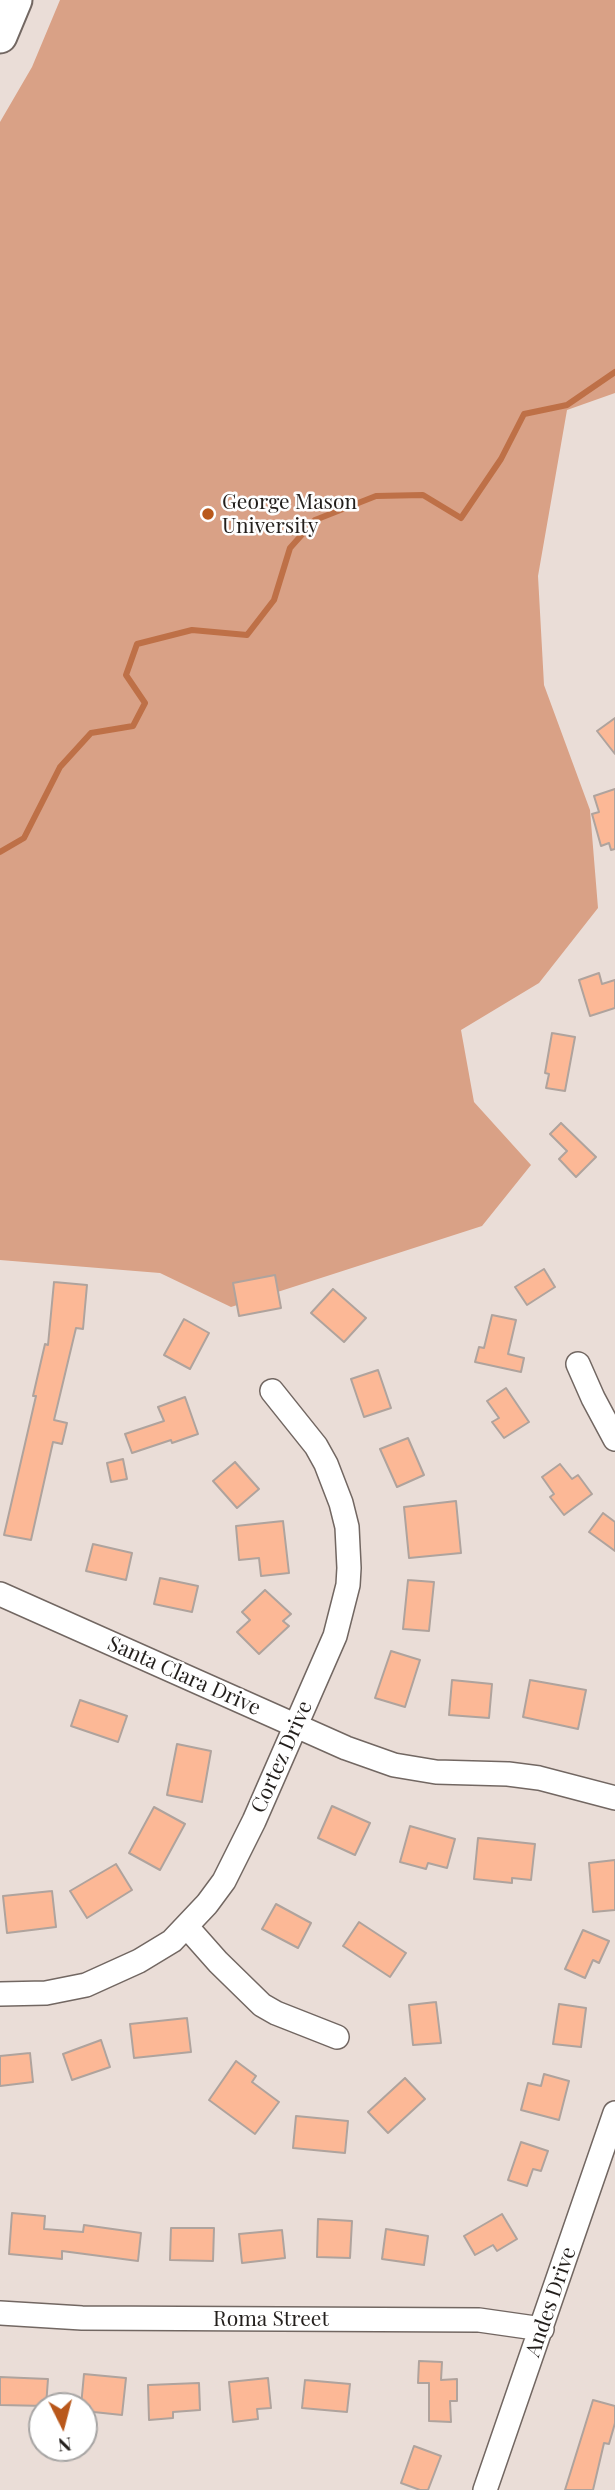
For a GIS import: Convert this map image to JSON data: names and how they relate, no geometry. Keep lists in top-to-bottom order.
{
  "streets": {
    "street": [
      "Santa Clara Drive",
      "Cortez Drive",
      "Andes Drive",
      "Roma Street"
    ]
  },
  "crossings": [
    ["Santa Clara Drive", "Cortez Drive"],
    ["Andes Drive", "Roma Street"]
  ],
  "places": ["George Mason University"],
  "north": "bottom"
}
